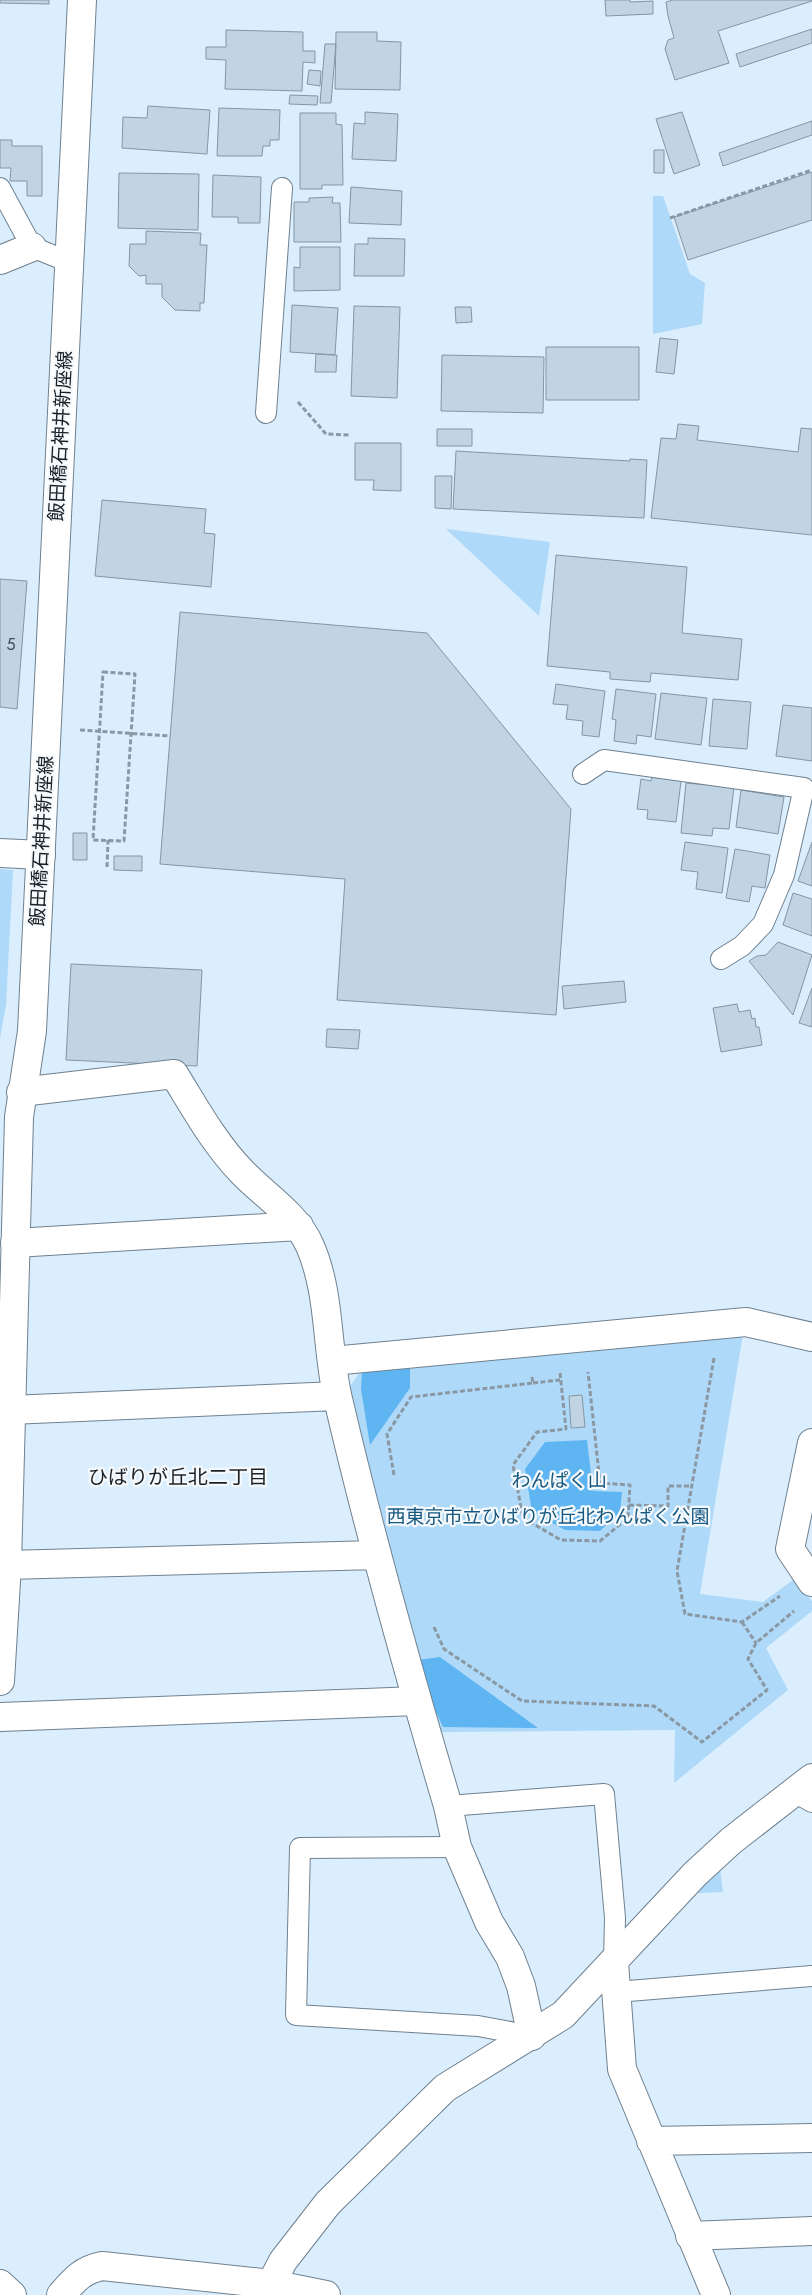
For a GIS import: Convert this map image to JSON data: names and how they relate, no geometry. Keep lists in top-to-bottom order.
{
  "streets": {
    "street": ["飯田橋石神井新座線"]
  },
  "districts": ["ひばりが丘北二丁目"],
  "parks": ["わんぱく山", "西東京市立ひばりが丘北わんぱく公園"],
  "house_numbers": ["5"]
}
